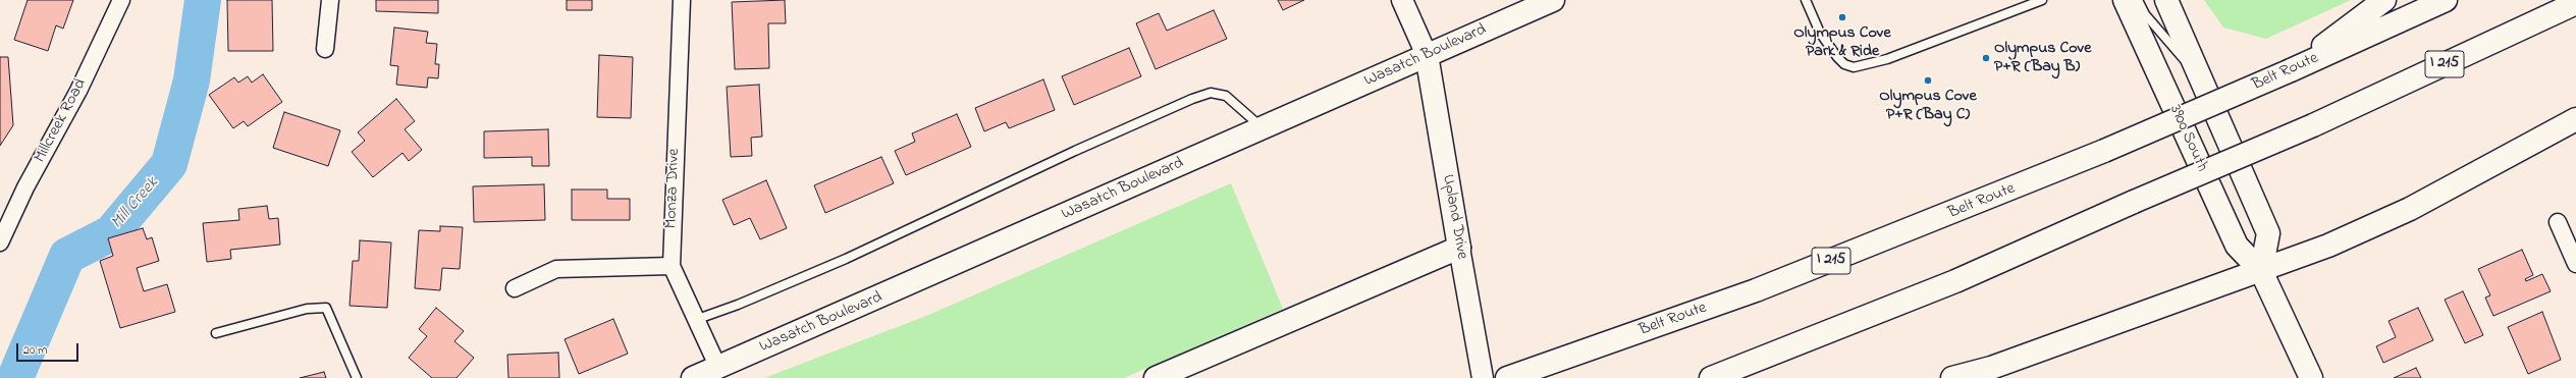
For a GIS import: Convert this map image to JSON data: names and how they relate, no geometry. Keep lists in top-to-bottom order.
{
  "streets": {
    "main road": [
      "Wasatch Boulevard",
      "I 215",
      "Belt Route",
      "3900 South",
      "Upland Drive"
    ],
    "street": ["Millcreek Road", "Monza Drive"]
  },
  "crossings": [
    ["Wasatch Boulevard", "Monza Drive"],
    ["Wasatch Boulevard", "Upland Drive"]
  ],
  "water": ["Mill Creek"],
  "places": ["Olympus Cove Park & Ride", "Olympus Cove P+R (Bay B)", "Olympus Cove P+R (Bay C)"],
  "scale_bar": "20 m"
}
